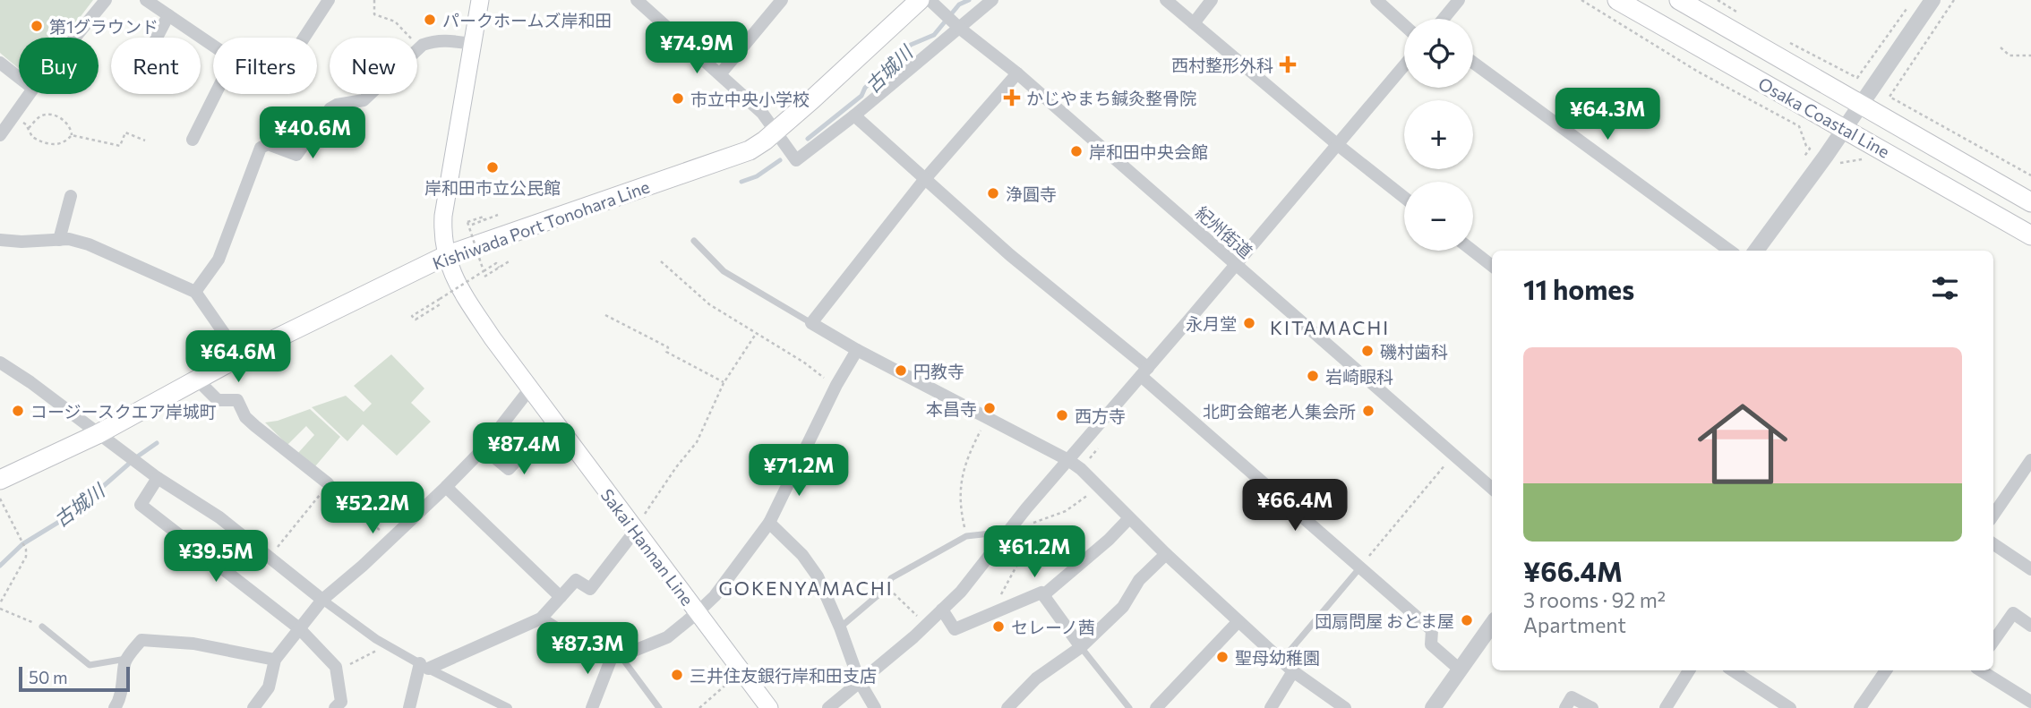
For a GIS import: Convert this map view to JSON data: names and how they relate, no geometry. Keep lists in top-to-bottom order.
{
  "streets": {
    "main road": ["Osaka Coastal Line", "Kishiwada Port Tonohara Line", "Sakai Hannan Line"],
    "street": ["紀州街道"]
  },
  "crossings": [
    ["Kishiwada Port Tonohara Line", "Sakai Hannan Line"]
  ],
  "districts": ["KITAMACHI", "GOKENYAMACHI"],
  "water": ["古城川"],
  "places": {
    "other": [
      "パークホームズ岸和田",
      "第1グラウンド",
      "市立中央小学校",
      "岸和田中央会館",
      "岸和田市立公民館",
      "浄圓寺",
      "永月堂",
      "磯村歯科",
      "円教寺",
      "岩崎眼科",
      "本昌寺",
      "コージースクエア岸城町",
      "北町会館老人集会所",
      "西方寺",
      "団扇問屋 おとま屋",
      "セレーノ茜",
      "聖母幼稚園",
      "三井住友銀行岸和田支店"
    ],
    "health": ["西村整形外科", "かじやまち鍼灸整骨院"]
  },
  "scale_bar": "50 m",
  "page": {
    "map_buttons": ["+", "−"],
    "price": [
      "¥74.9M",
      "¥64.3M",
      "¥40.6M",
      "¥64.6M",
      "¥87.4M",
      "¥71.2M",
      "¥66.4M",
      "¥52.2M",
      "¥61.2M",
      "¥39.5M",
      "¥87.3M"
    ],
    "chip": [
      "Buy",
      "Rent",
      "Filters",
      "New"
    ],
    "heading": "11 homes",
    "list": [
      {
        "name": "¥66.4M",
        "note": "3 rooms · 92 m² · Apartment"
      }
    ],
    "scale": "50 m"
  }
}
